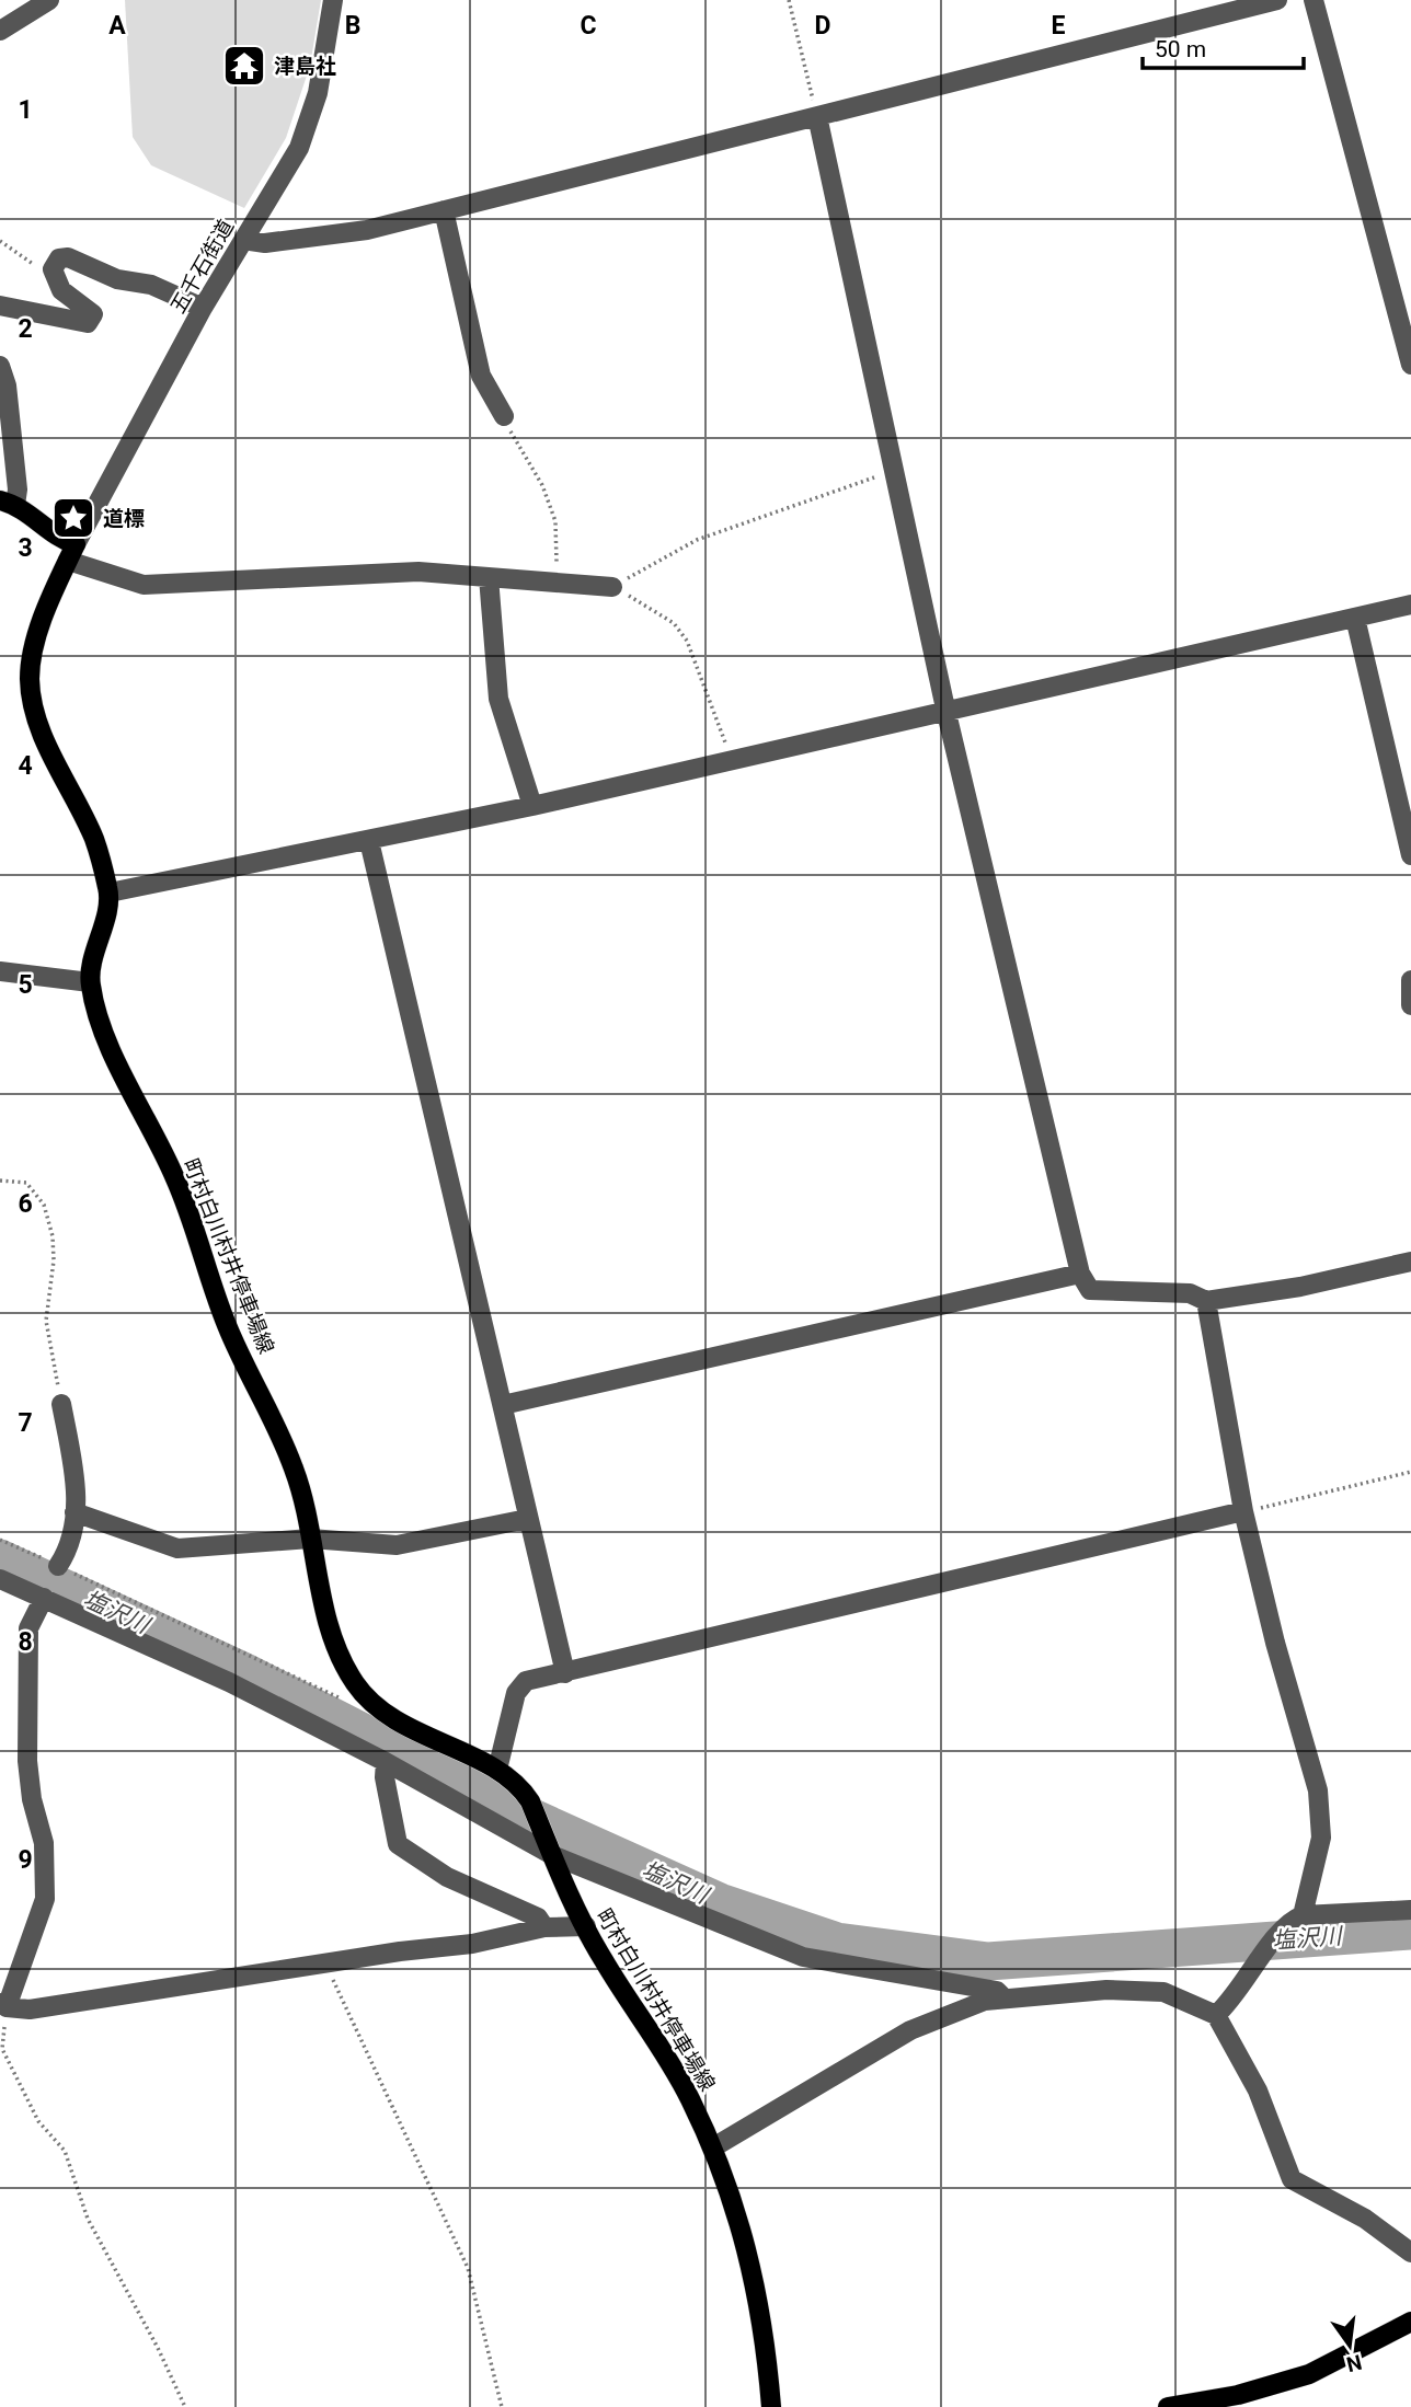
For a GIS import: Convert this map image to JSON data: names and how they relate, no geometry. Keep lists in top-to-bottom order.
{
  "streets": {
    "main road": ["町村白川村井停車場線"],
    "street": ["五千石街道"]
  },
  "water": ["塩沢川"],
  "places": {
    "temple": ["津島社"],
    "place": ["道標"]
  },
  "scale_bar": "50 m",
  "north": "bottom",
  "grid": {
    "columns": [
      "A",
      "B",
      "C",
      "D",
      "E"
    ],
    "rows": [
      "1",
      "2",
      "3",
      "4",
      "5",
      "6",
      "7",
      "8",
      "9"
    ]
  }
}
